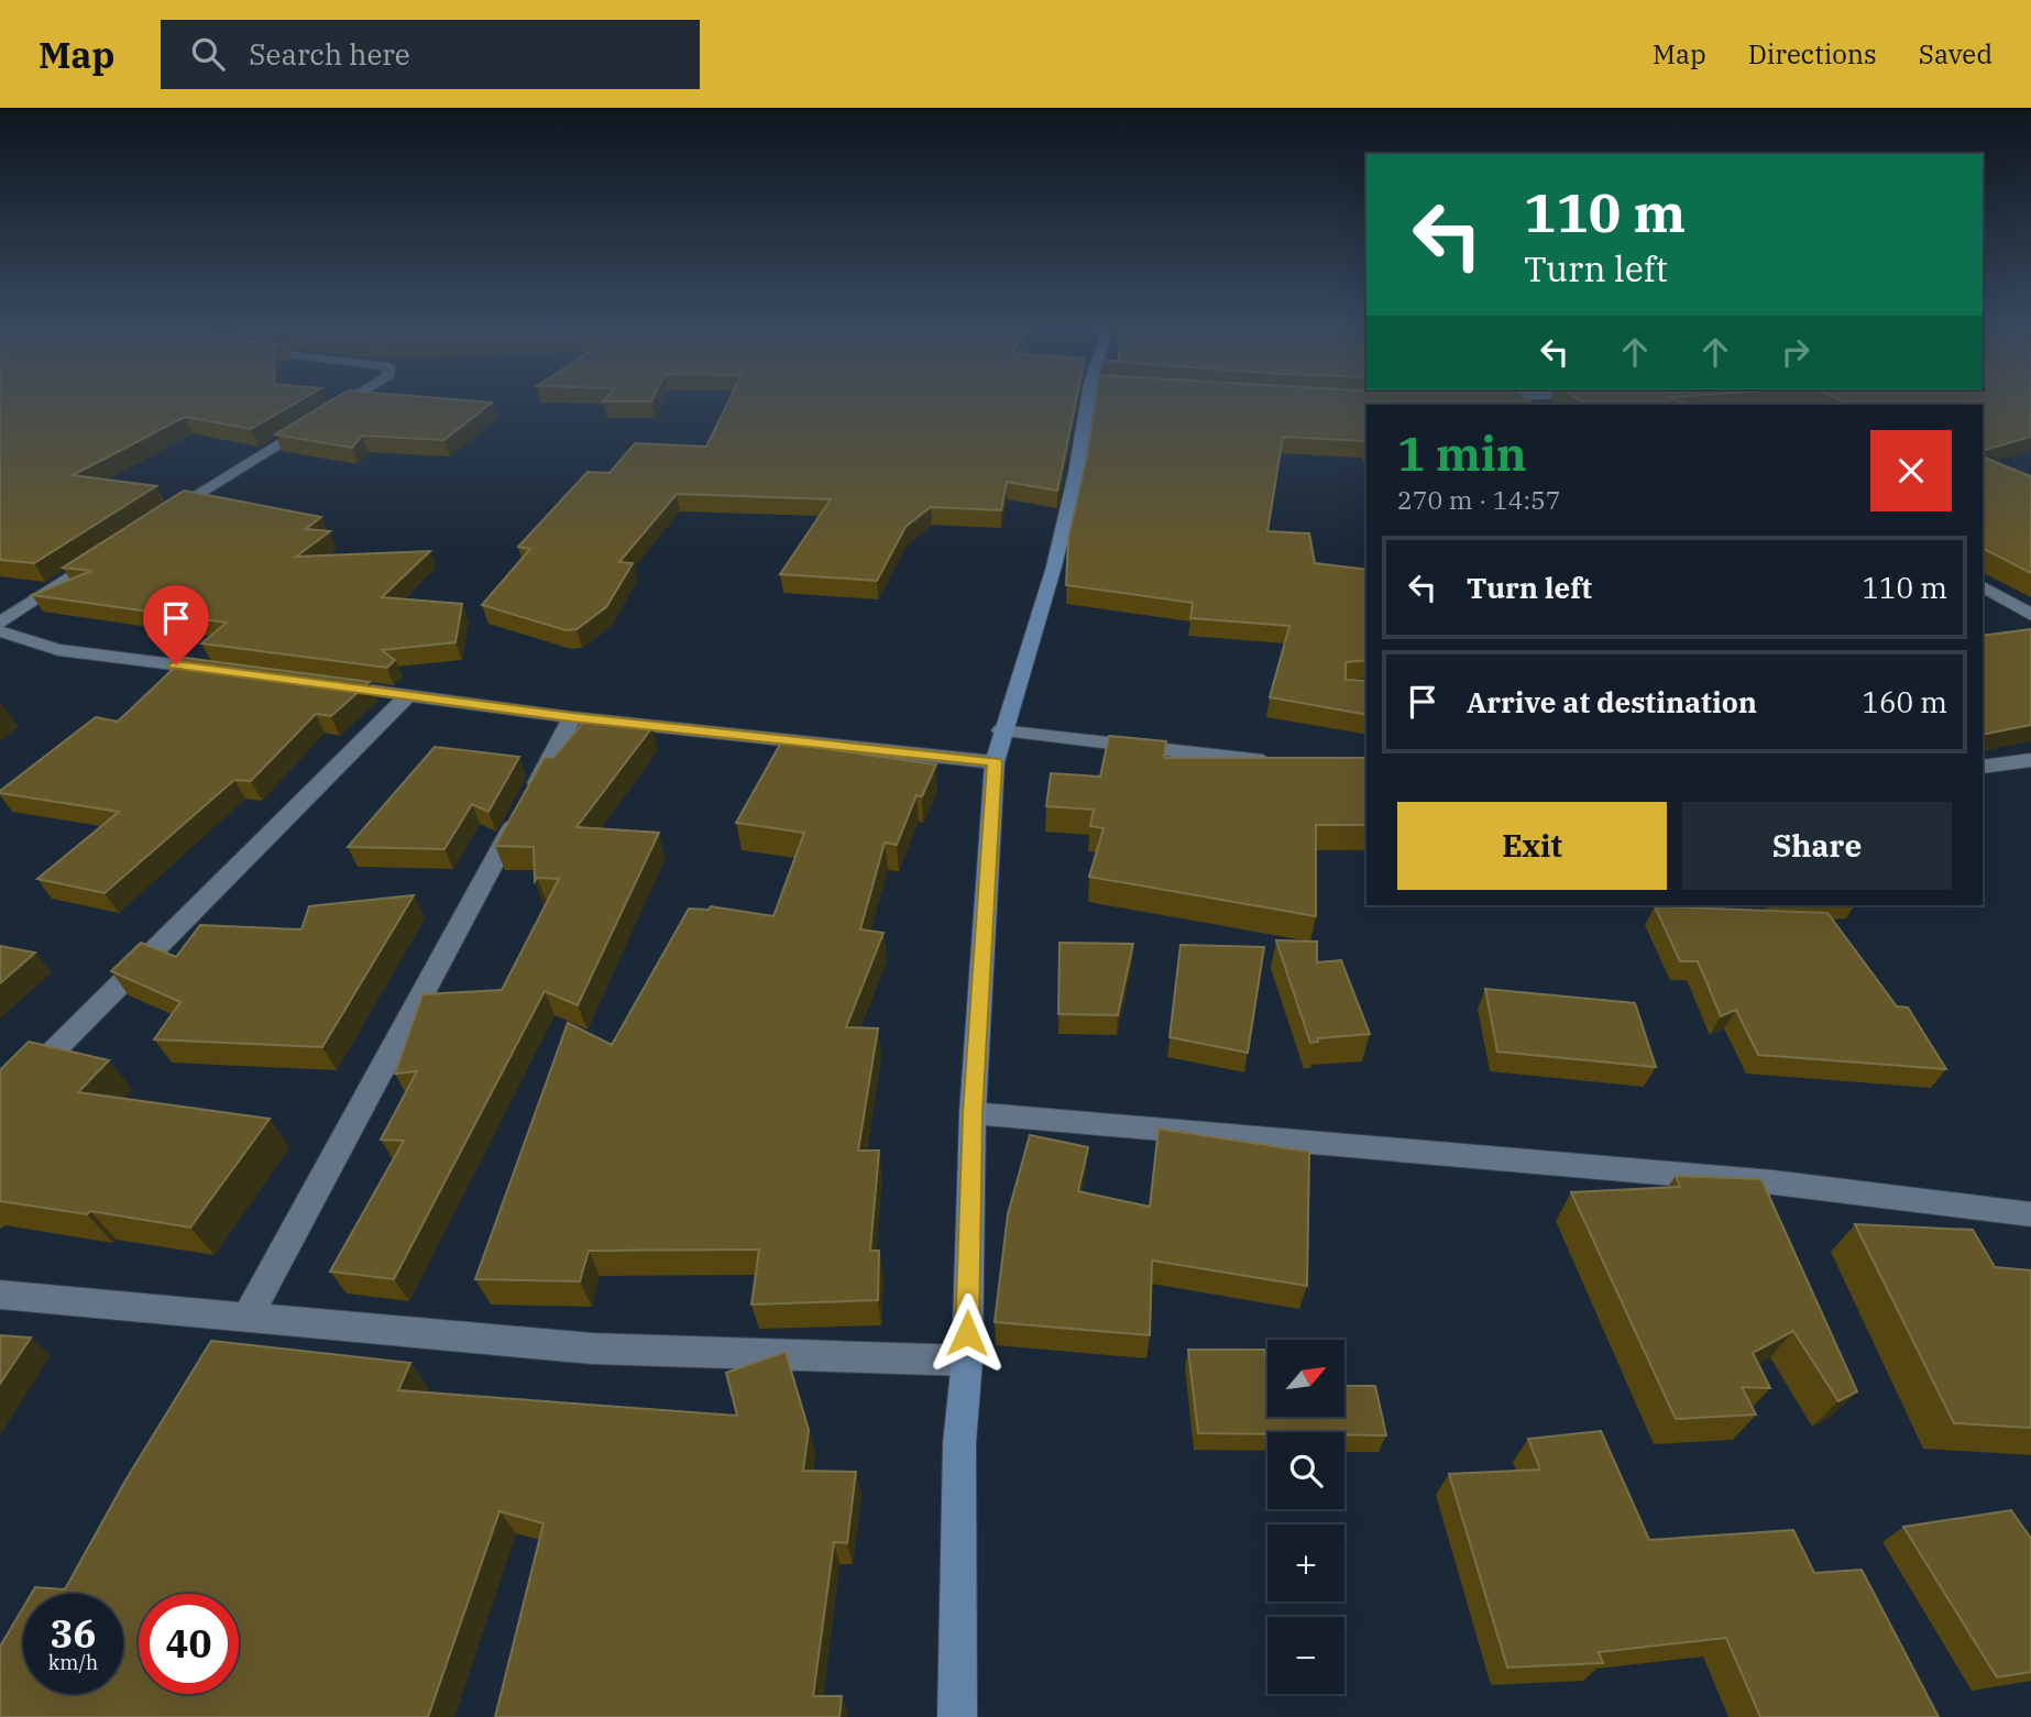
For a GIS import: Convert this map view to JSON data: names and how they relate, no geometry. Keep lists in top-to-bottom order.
{
  "north": "top right",
  "page": {
    "header": "Map",
    "search": "Search here",
    "nav": ["Map", "Directions", "Saved"],
    "turn": ["110 m", "Turn left"],
    "heading": ["1 min", "270 m · 14:57"],
    "list": [
      {
        "name": "Turn left",
        "value": "110 m"
      },
      {
        "name": "Arrive at destination",
        "value": "160 m"
      }
    ],
    "buttons": ["Exit", "Share"],
    "map_buttons": ["+", "−"],
    "speed": "36 km/h",
    "limit": "40"
  }
}
